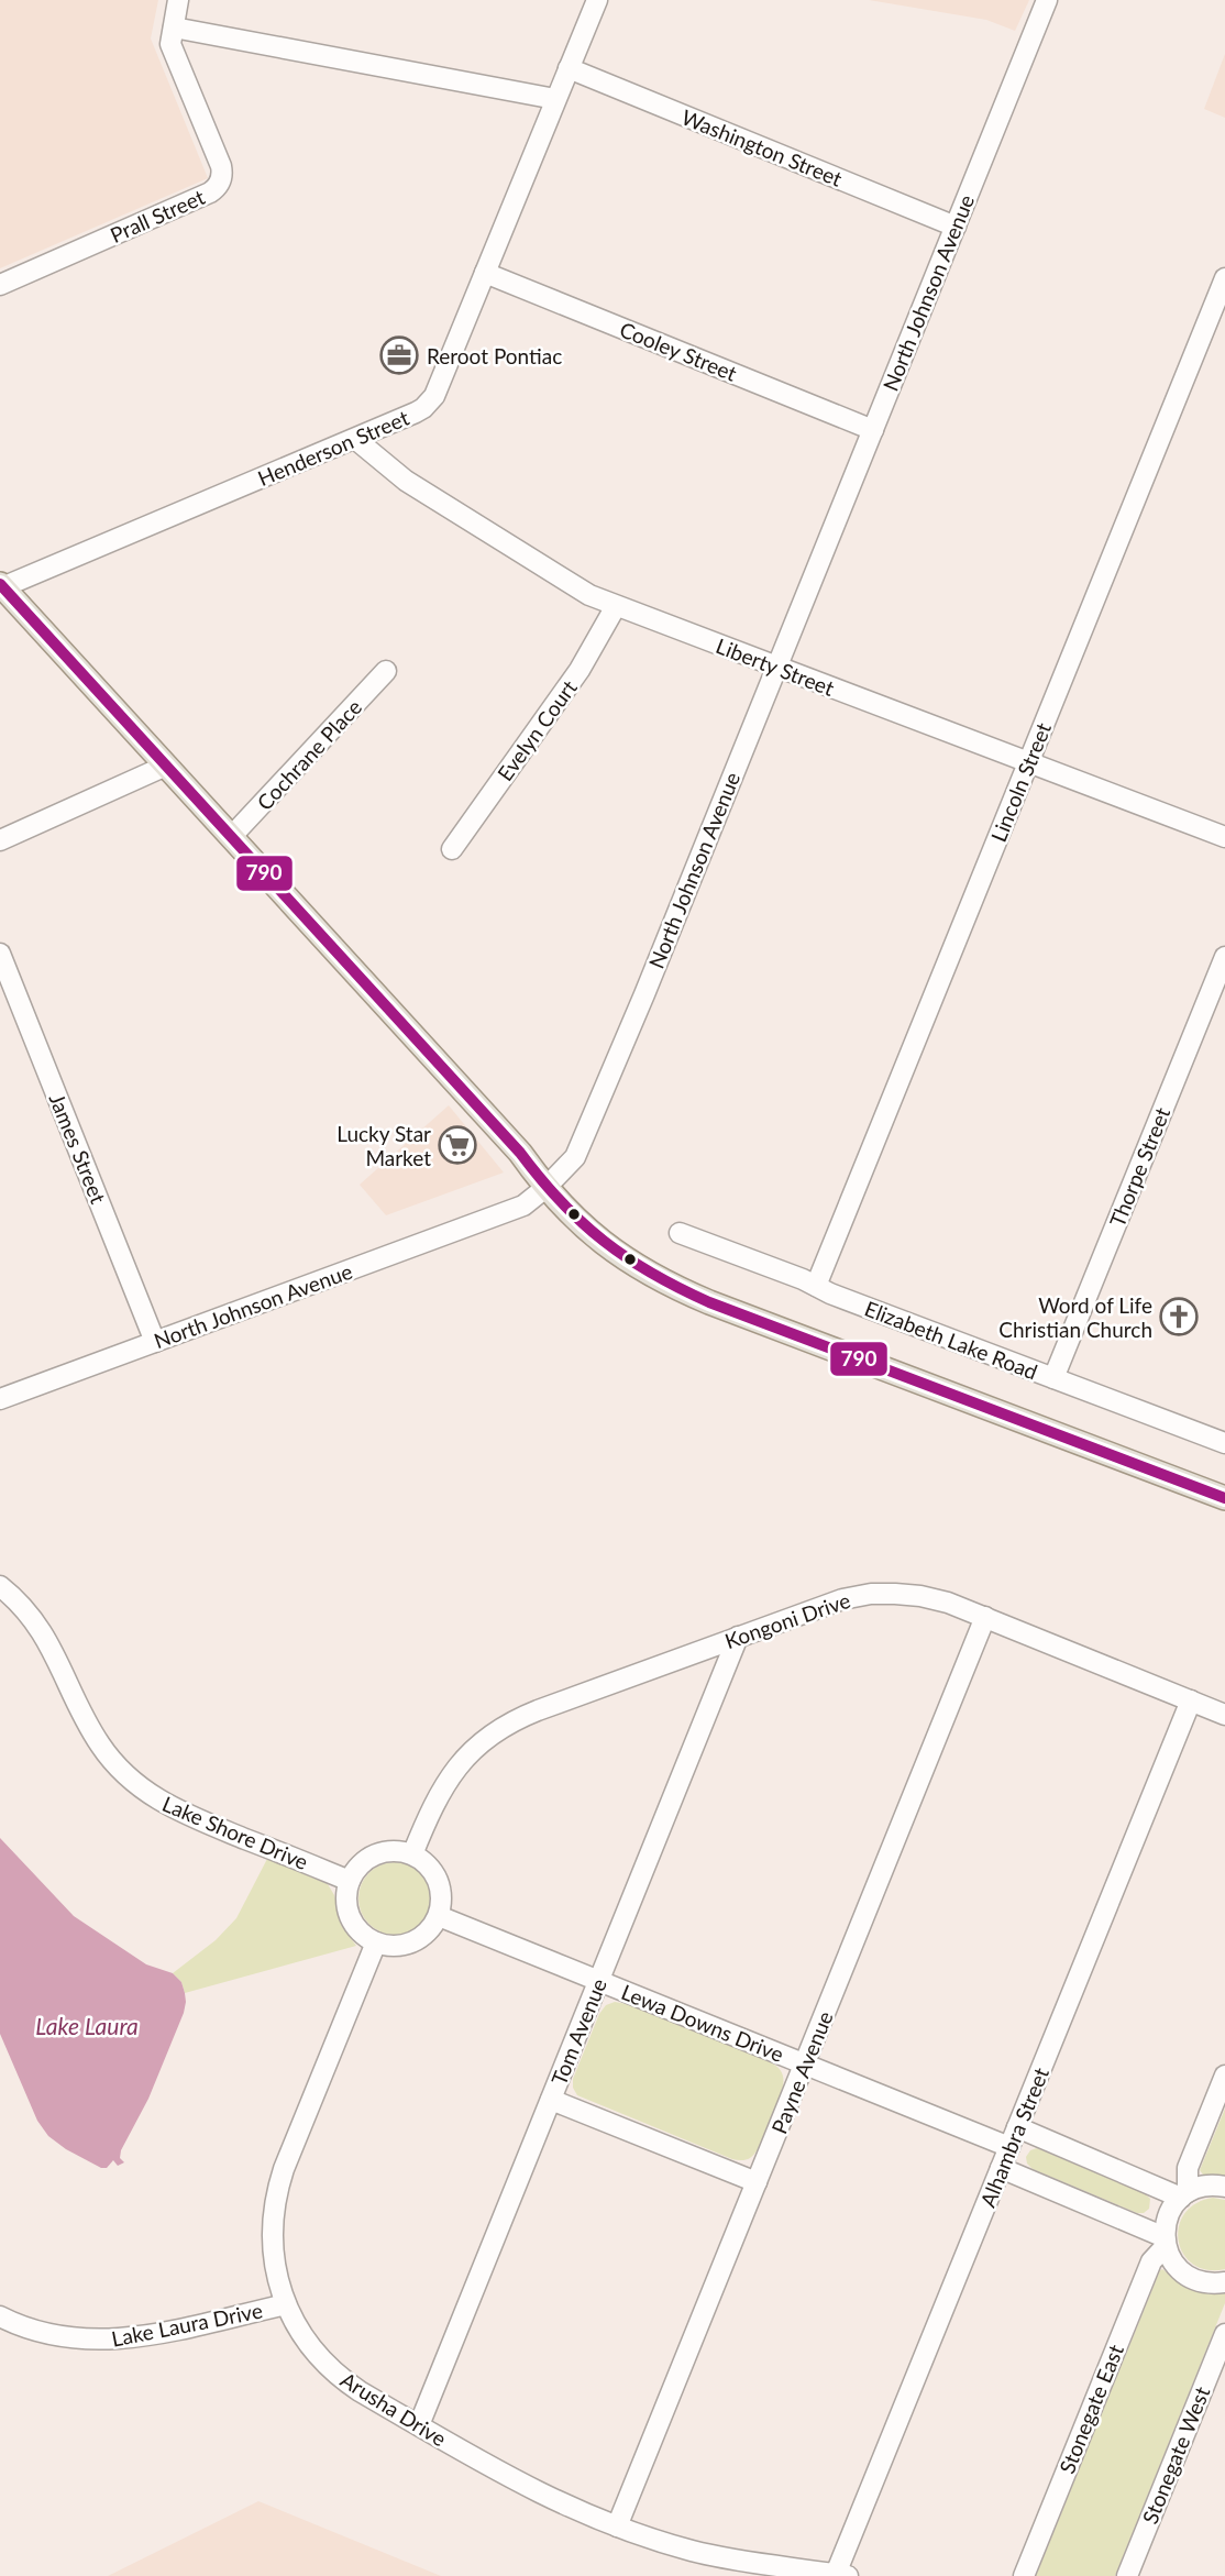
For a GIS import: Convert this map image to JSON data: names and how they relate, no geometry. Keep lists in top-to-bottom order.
{
  "streets": {
    "street": [
      "Washington Street",
      "Prall Street",
      "North Johnson Avenue",
      "Cooley Street",
      "Henderson Street",
      "Liberty Street",
      "Evelyn Court",
      "Cochrane Place",
      "Lincoln Street",
      "James Street",
      "Thorpe Street",
      "Elizabeth Lake Road",
      "Kongoni Drive",
      "Lake Shore Drive",
      "Lewa Downs Drive",
      "Tom Avenue",
      "Payne Avenue",
      "Alhambra Street",
      "Lake Laura Drive",
      "Arusha Drive",
      "Stonegate East",
      "Stonegate West"
    ]
  },
  "crossings": [
    ["Washington Street", "North Johnson Avenue"],
    ["Washington Street", "Henderson Street"],
    ["North Johnson Avenue", "Cooley Street"],
    ["North Johnson Avenue", "Liberty Street"],
    ["North Johnson Avenue", "James Street"],
    ["Cooley Street", "Henderson Street"],
    ["Henderson Street", "Liberty Street"],
    ["Liberty Street", "Evelyn Court"],
    ["Liberty Street", "Lincoln Street"],
    ["Lincoln Street", "Elizabeth Lake Road"],
    ["Thorpe Street", "Elizabeth Lake Road"],
    ["Kongoni Drive", "Lake Shore Drive"],
    ["Kongoni Drive", "Lewa Downs Drive"],
    ["Kongoni Drive", "Tom Avenue"],
    ["Kongoni Drive", "Payne Avenue"],
    ["Kongoni Drive", "Alhambra Street"],
    ["Kongoni Drive", "Arusha Drive"],
    ["Lake Shore Drive", "Lewa Downs Drive"],
    ["Lake Shore Drive", "Arusha Drive"],
    ["Lewa Downs Drive", "Tom Avenue"],
    ["Lewa Downs Drive", "Payne Avenue"],
    ["Lewa Downs Drive", "Alhambra Street"],
    ["Lewa Downs Drive", "Arusha Drive"],
    ["Tom Avenue", "Arusha Drive"],
    ["Payne Avenue", "Arusha Drive"],
    ["Alhambra Street", "Arusha Drive"],
    ["Lake Laura Drive", "Arusha Drive"]
  ],
  "water": ["Lake Laura"],
  "places": {
    "office": ["Reroot Pontiac"],
    "supermarket": ["Lucky Star Market"],
    "church": ["Word of Life Christian Church"]
  },
  "lines": ["transit line 790"]
}
